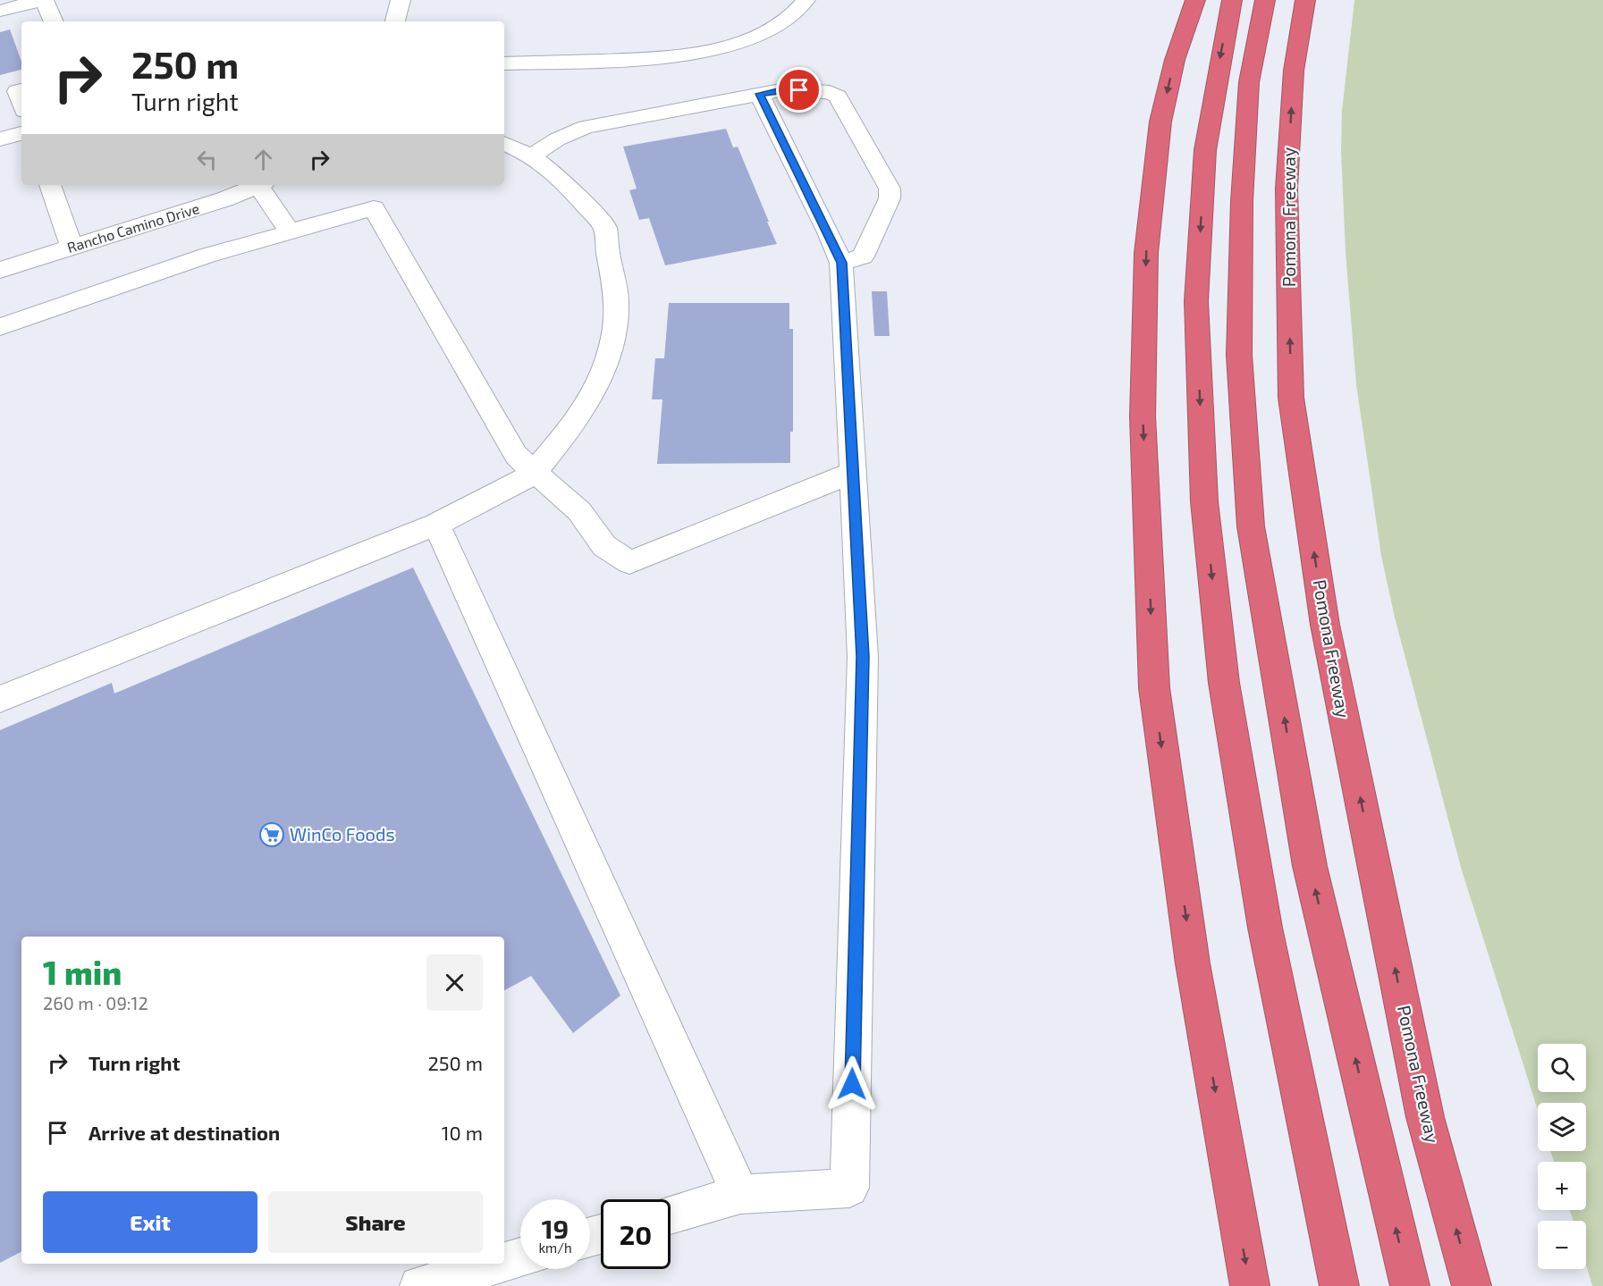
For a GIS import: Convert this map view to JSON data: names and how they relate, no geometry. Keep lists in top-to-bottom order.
{
  "streets": {
    "highway": ["Pomona Freeway"],
    "street": ["Rancho Camino Drive"]
  },
  "places": {
    "supermarket": ["WinCo Foods"]
  },
  "page": {
    "turn": ["250 m", "Turn right"],
    "heading": ["1 min", "260 m · 09:12"],
    "list": [
      {
        "name": "Turn right",
        "value": "250 m"
      },
      {
        "name": "Arrive at destination",
        "value": "10 m"
      }
    ],
    "map_buttons": ["+", "−"],
    "buttons": ["Exit", "Share"],
    "speed": "19 km/h",
    "limit": "20"
  }
}
